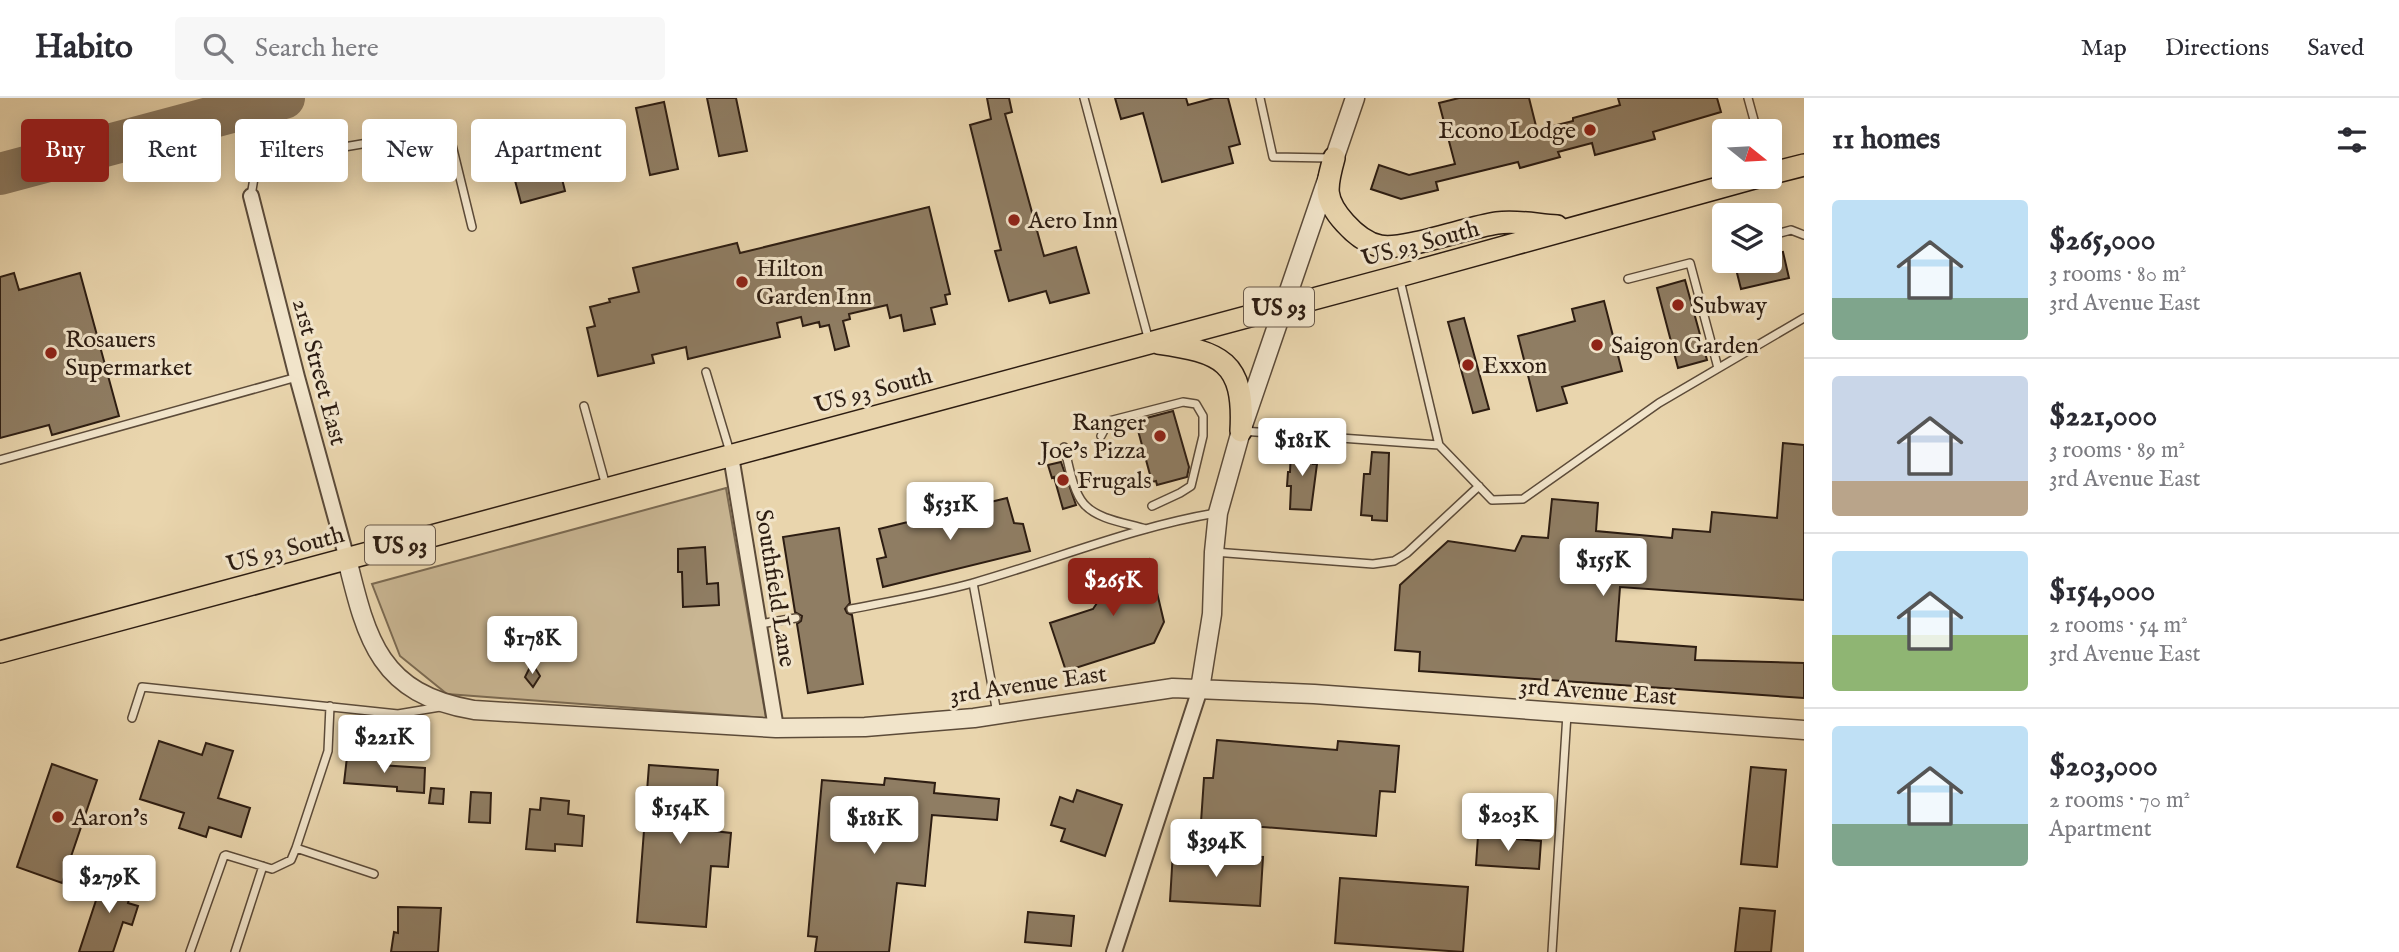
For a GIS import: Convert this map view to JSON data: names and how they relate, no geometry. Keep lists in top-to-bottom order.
{
  "streets": {
    "main road": ["US 93 South", "US 93"],
    "street": ["21st Street East", "Southfield Lane", "3rd Avenue East"]
  },
  "crossings": [
    ["US 93 South", "21st Street East"],
    ["US 93 South", "Southfield Lane"],
    ["US 93 South", "3rd Avenue East"],
    ["21st Street East", "3rd Avenue East"],
    ["Southfield Lane", "3rd Avenue East"]
  ],
  "places": [
    "Econo Lodge",
    "Aero Inn",
    "Hilton Garden Inn",
    "Subway",
    "Saigon Garden",
    "Rosauers Supermarket",
    "Exxon",
    "Ranger Joe's Pizza",
    "Frugals",
    "Aaron's"
  ],
  "north": "right",
  "page": {
    "header": "Habito",
    "search": "Search here",
    "nav": ["Map", "Directions", "Saved"],
    "heading": "11 homes",
    "chip": [
      "Buy",
      "Rent",
      "Filters",
      "New",
      "Apartment"
    ],
    "list": [
      {
        "name": "$265,000",
        "note": "3 rooms · 80 m² · 3rd Avenue East"
      },
      {
        "name": "$221,000",
        "note": "3 rooms · 89 m² · 3rd Avenue East"
      },
      {
        "name": "$154,000",
        "note": "2 rooms · 54 m² · 3rd Avenue East"
      },
      {
        "name": "$203,000",
        "note": "2 rooms · 70 m² · Apartment"
      }
    ],
    "price": [
      "$181K",
      "$531K",
      "$155K",
      "$265K",
      "$178K",
      "$221K",
      "$154K",
      "$203K",
      "$181K",
      "$394K",
      "$279K"
    ]
  }
}
